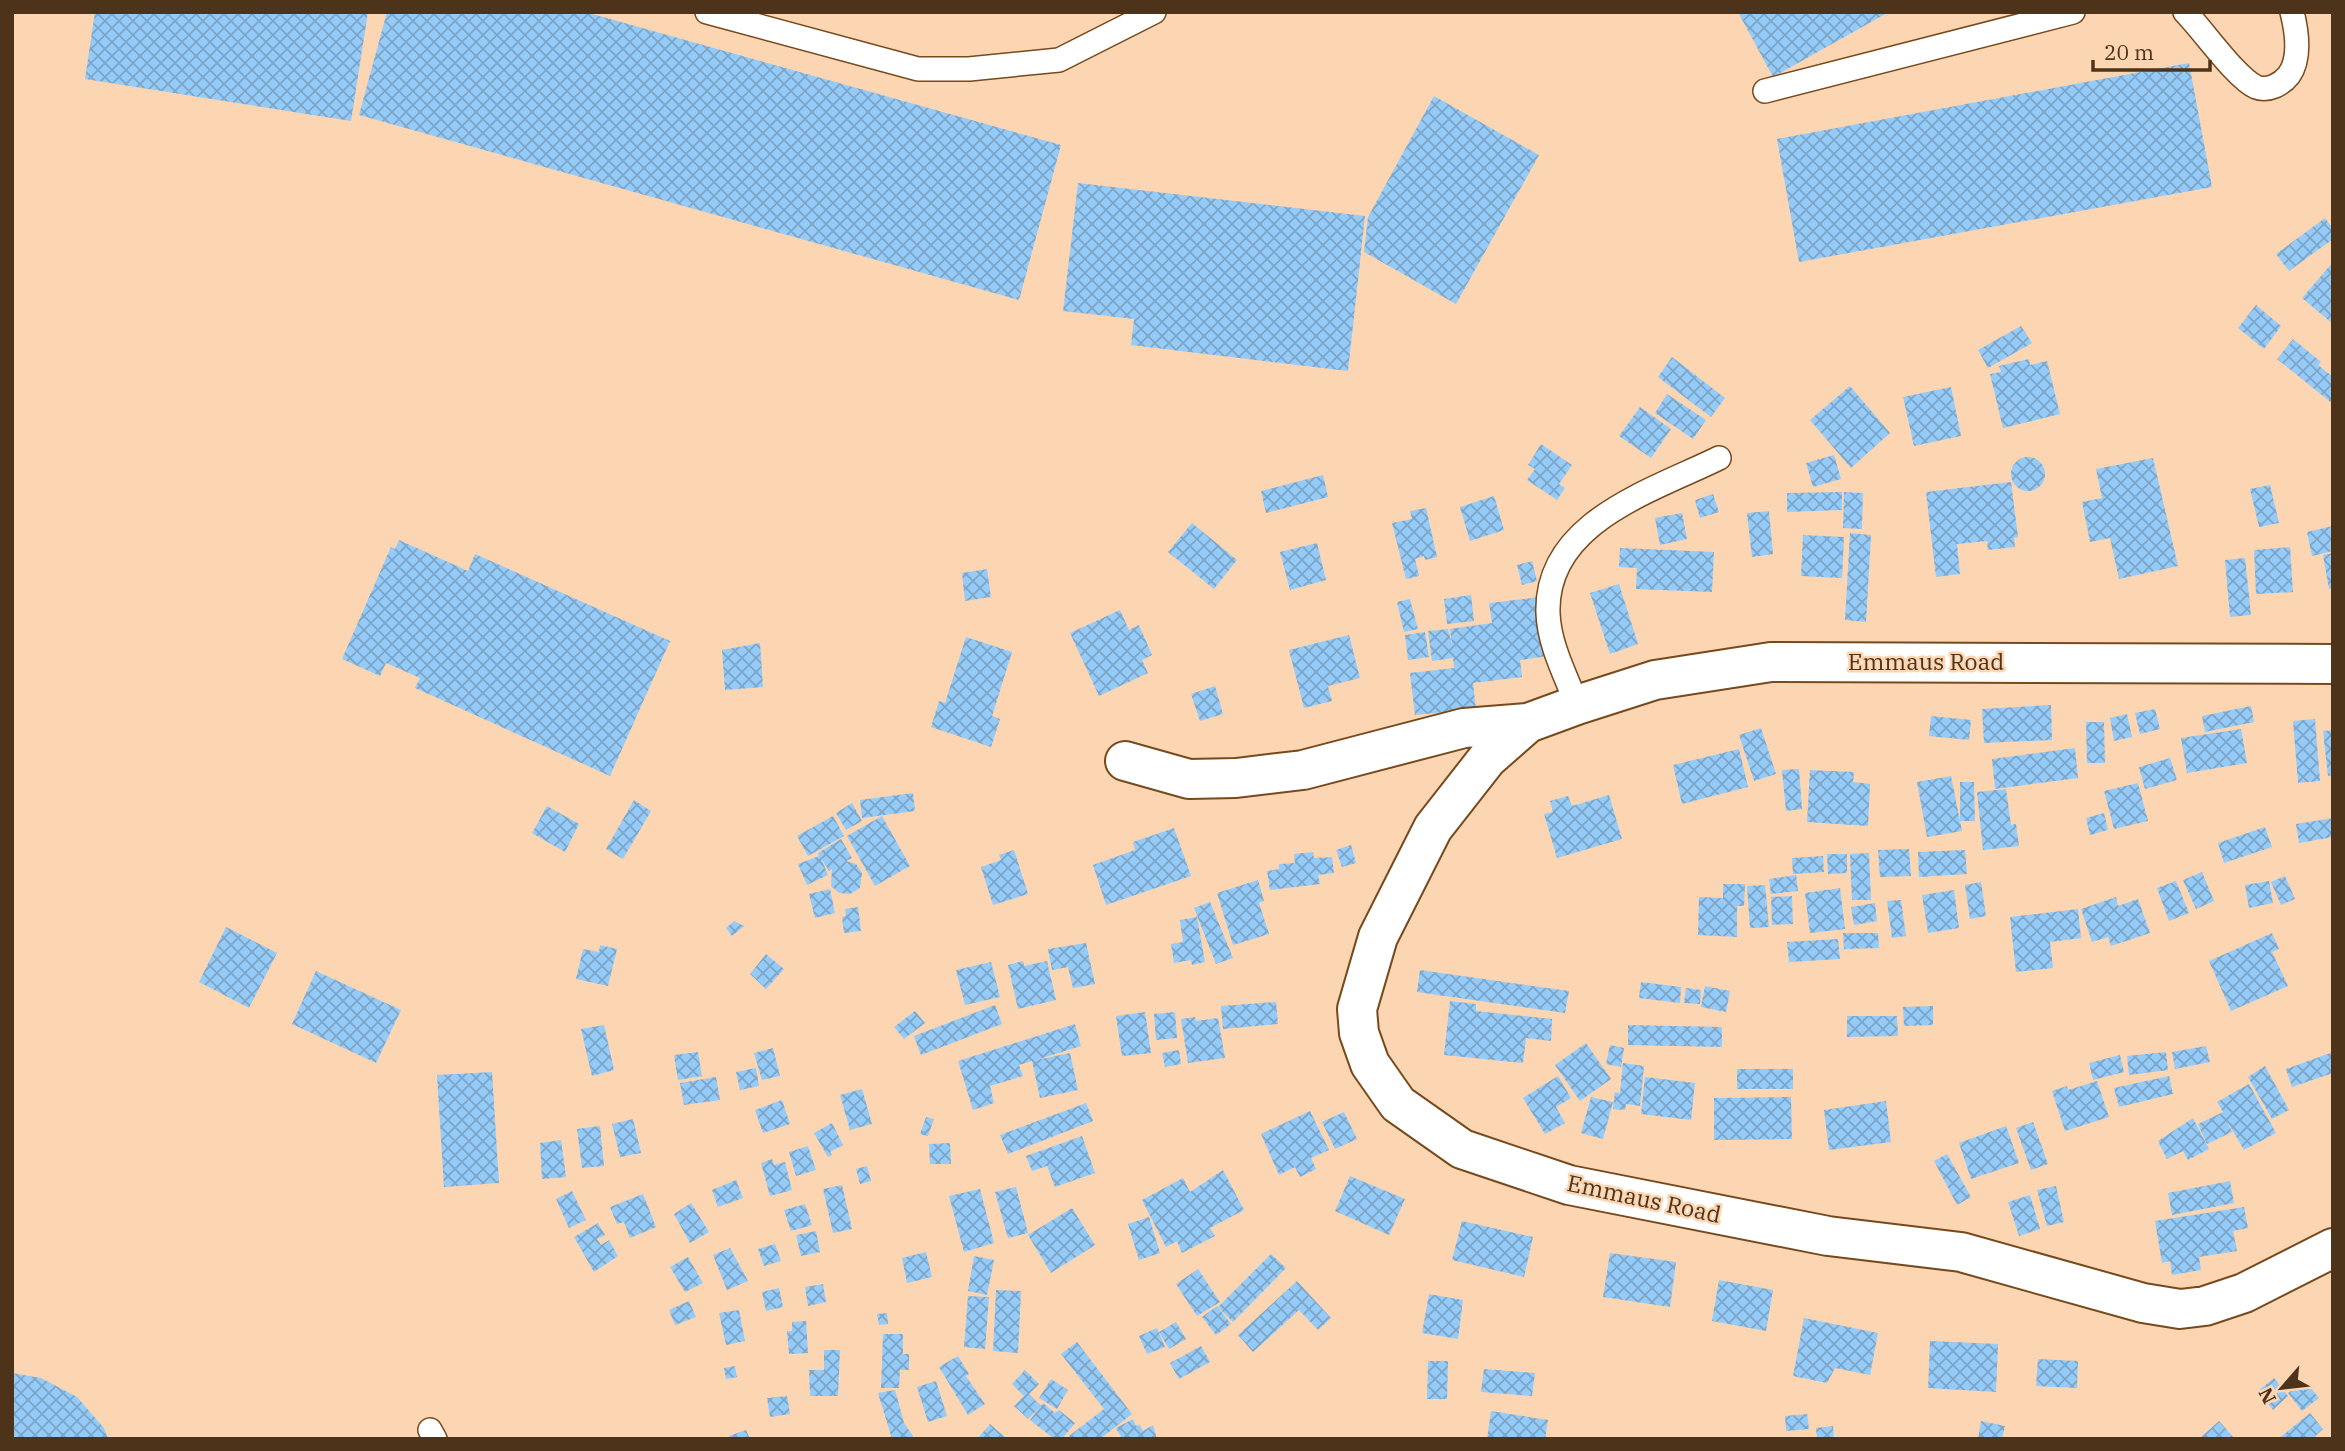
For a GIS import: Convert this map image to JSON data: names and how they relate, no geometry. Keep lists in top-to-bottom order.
{
  "streets": {
    "street": ["Emmaus Road"]
  },
  "scale_bar": "20 m",
  "north": "bottom left"
}
